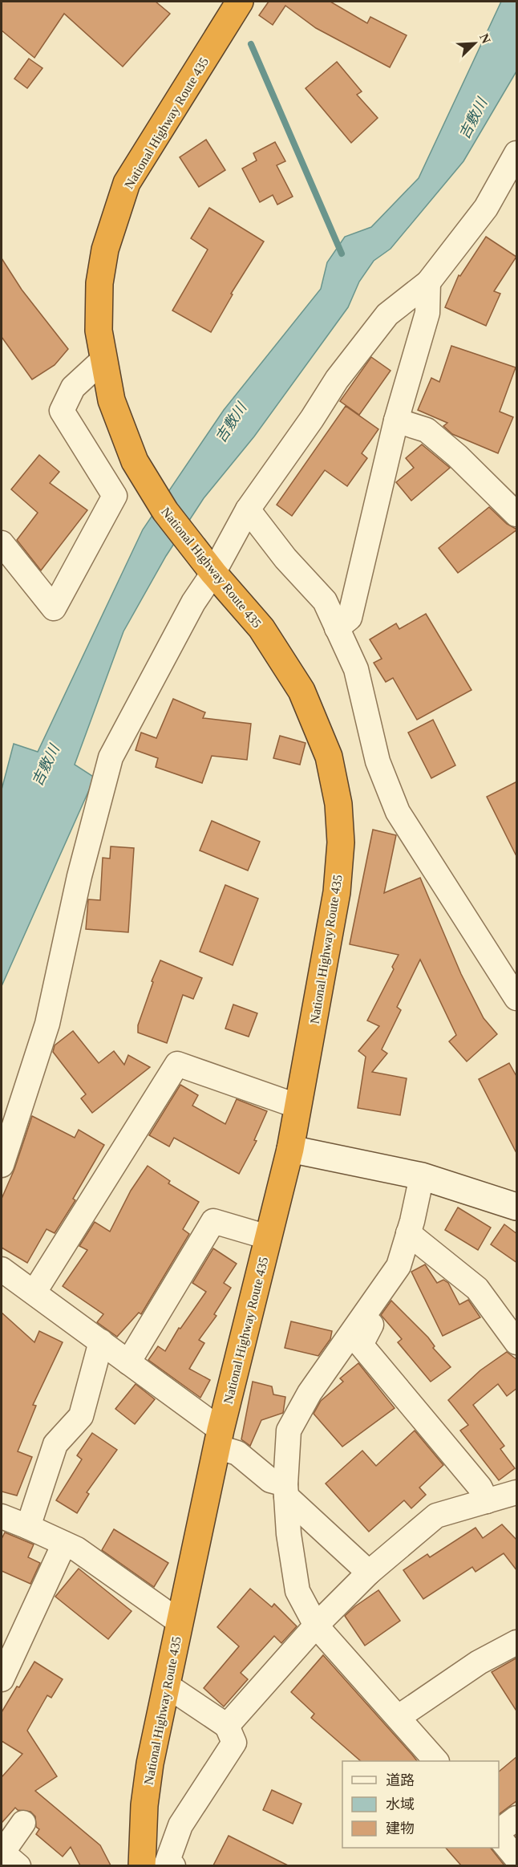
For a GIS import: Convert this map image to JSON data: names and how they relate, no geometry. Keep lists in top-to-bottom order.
{
  "streets": {
    "highway": ["National Highway Route 435"]
  },
  "water": ["吉敷川"],
  "legend": ["道路", "水域", "建物"],
  "north": "top right"
}
